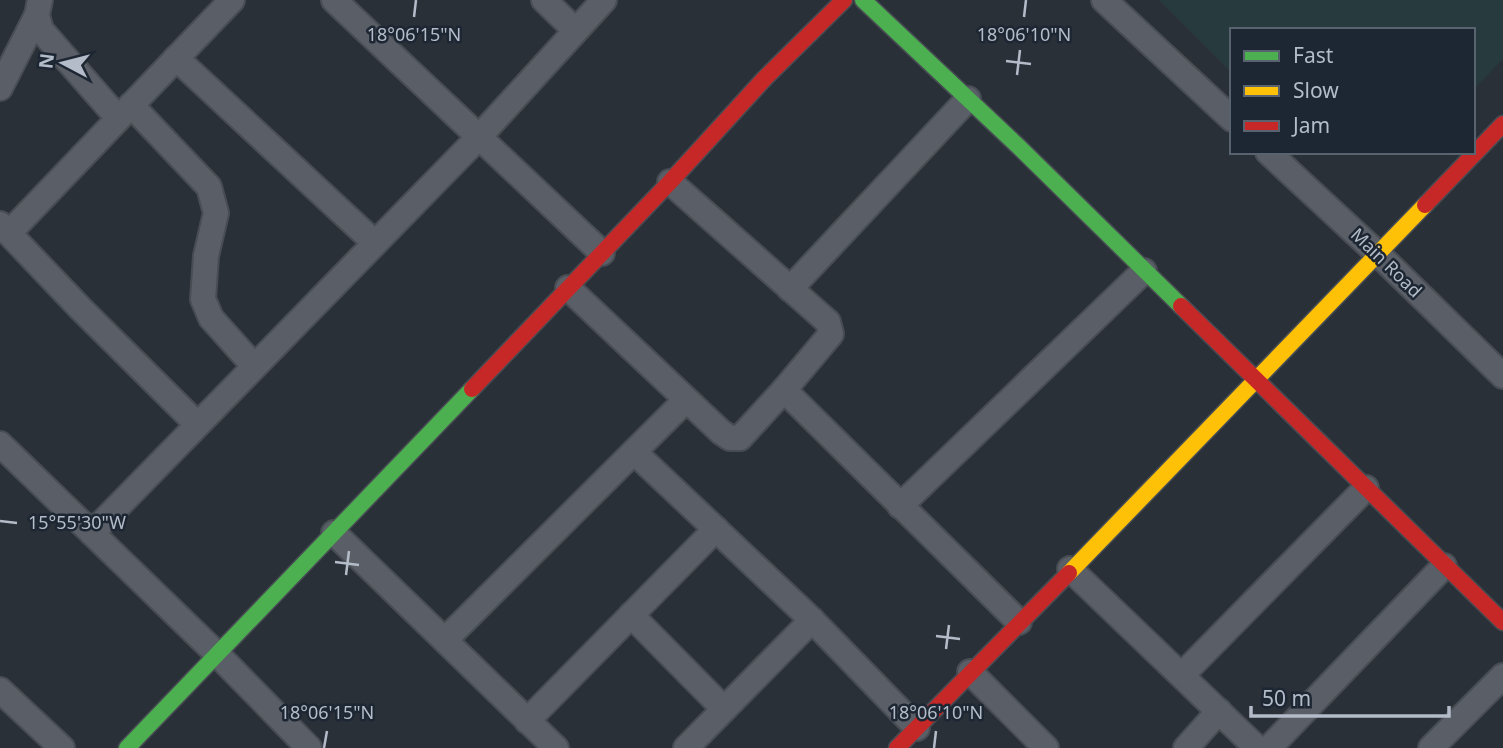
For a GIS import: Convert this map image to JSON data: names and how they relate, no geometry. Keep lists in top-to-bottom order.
{
  "streets": {
    "street": ["Main Road"]
  },
  "legend": ["Fast", "Slow", "Jam"],
  "scale_bar": "50 m",
  "north": "left",
  "coordinates": ["18°06'15\"N", "18°06'10\"N", "15°55'30\"W"]
}
